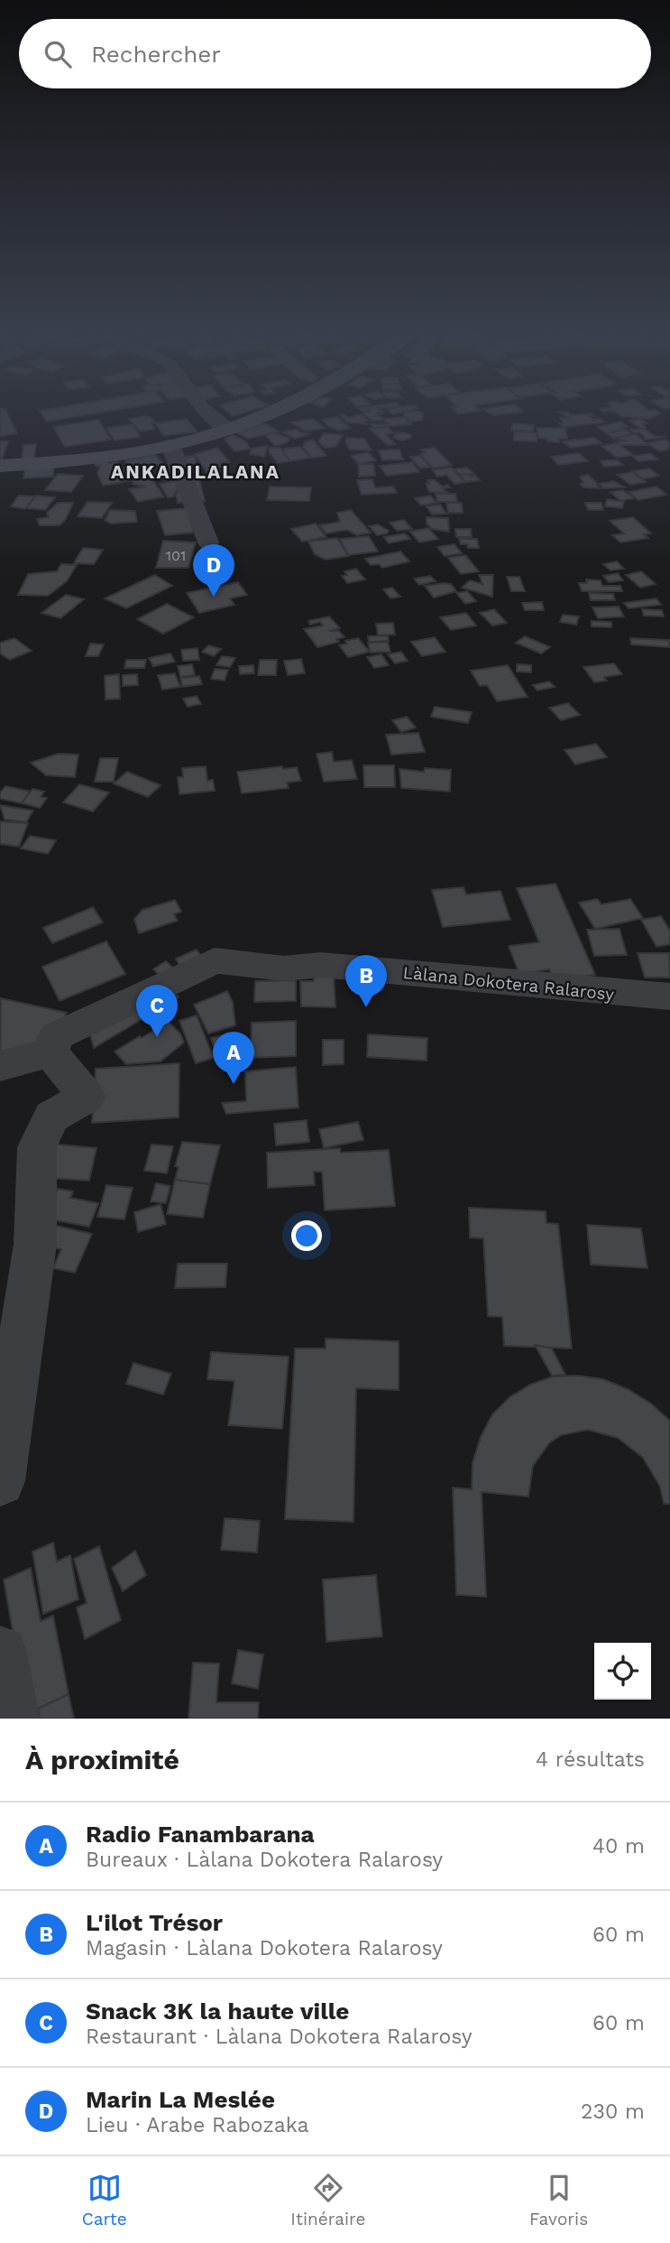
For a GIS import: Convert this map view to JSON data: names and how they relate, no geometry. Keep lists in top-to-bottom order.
{
  "streets": {
    "street": ["Làlana Dokotera Ralarosy"]
  },
  "districts": ["ANKADILALANA"],
  "house_numbers": ["101"],
  "page": {
    "search": "Rechercher",
    "pins": [
      "D",
      "B",
      "C",
      "A"
    ],
    "heading": ["À proximité", "4 résultats"],
    "list": [
      {
        "mark": "A",
        "name": "Radio Fanambarana",
        "note": "Bureaux · Làlana Dokotera Ralarosy",
        "value": "40 m"
      },
      {
        "mark": "B",
        "name": "L'ilot Trésor",
        "note": "Magasin · Làlana Dokotera Ralarosy",
        "value": "60 m"
      },
      {
        "mark": "C",
        "name": "Snack 3K la haute ville",
        "note": "Restaurant · Làlana Dokotera Ralarosy",
        "value": "60 m"
      },
      {
        "mark": "D",
        "name": "Marin La Meslée",
        "note": "Lieu · Arabe Rabozaka",
        "value": "230 m"
      }
    ],
    "nav": ["Carte", "Itinéraire", "Favoris"]
  }
}
